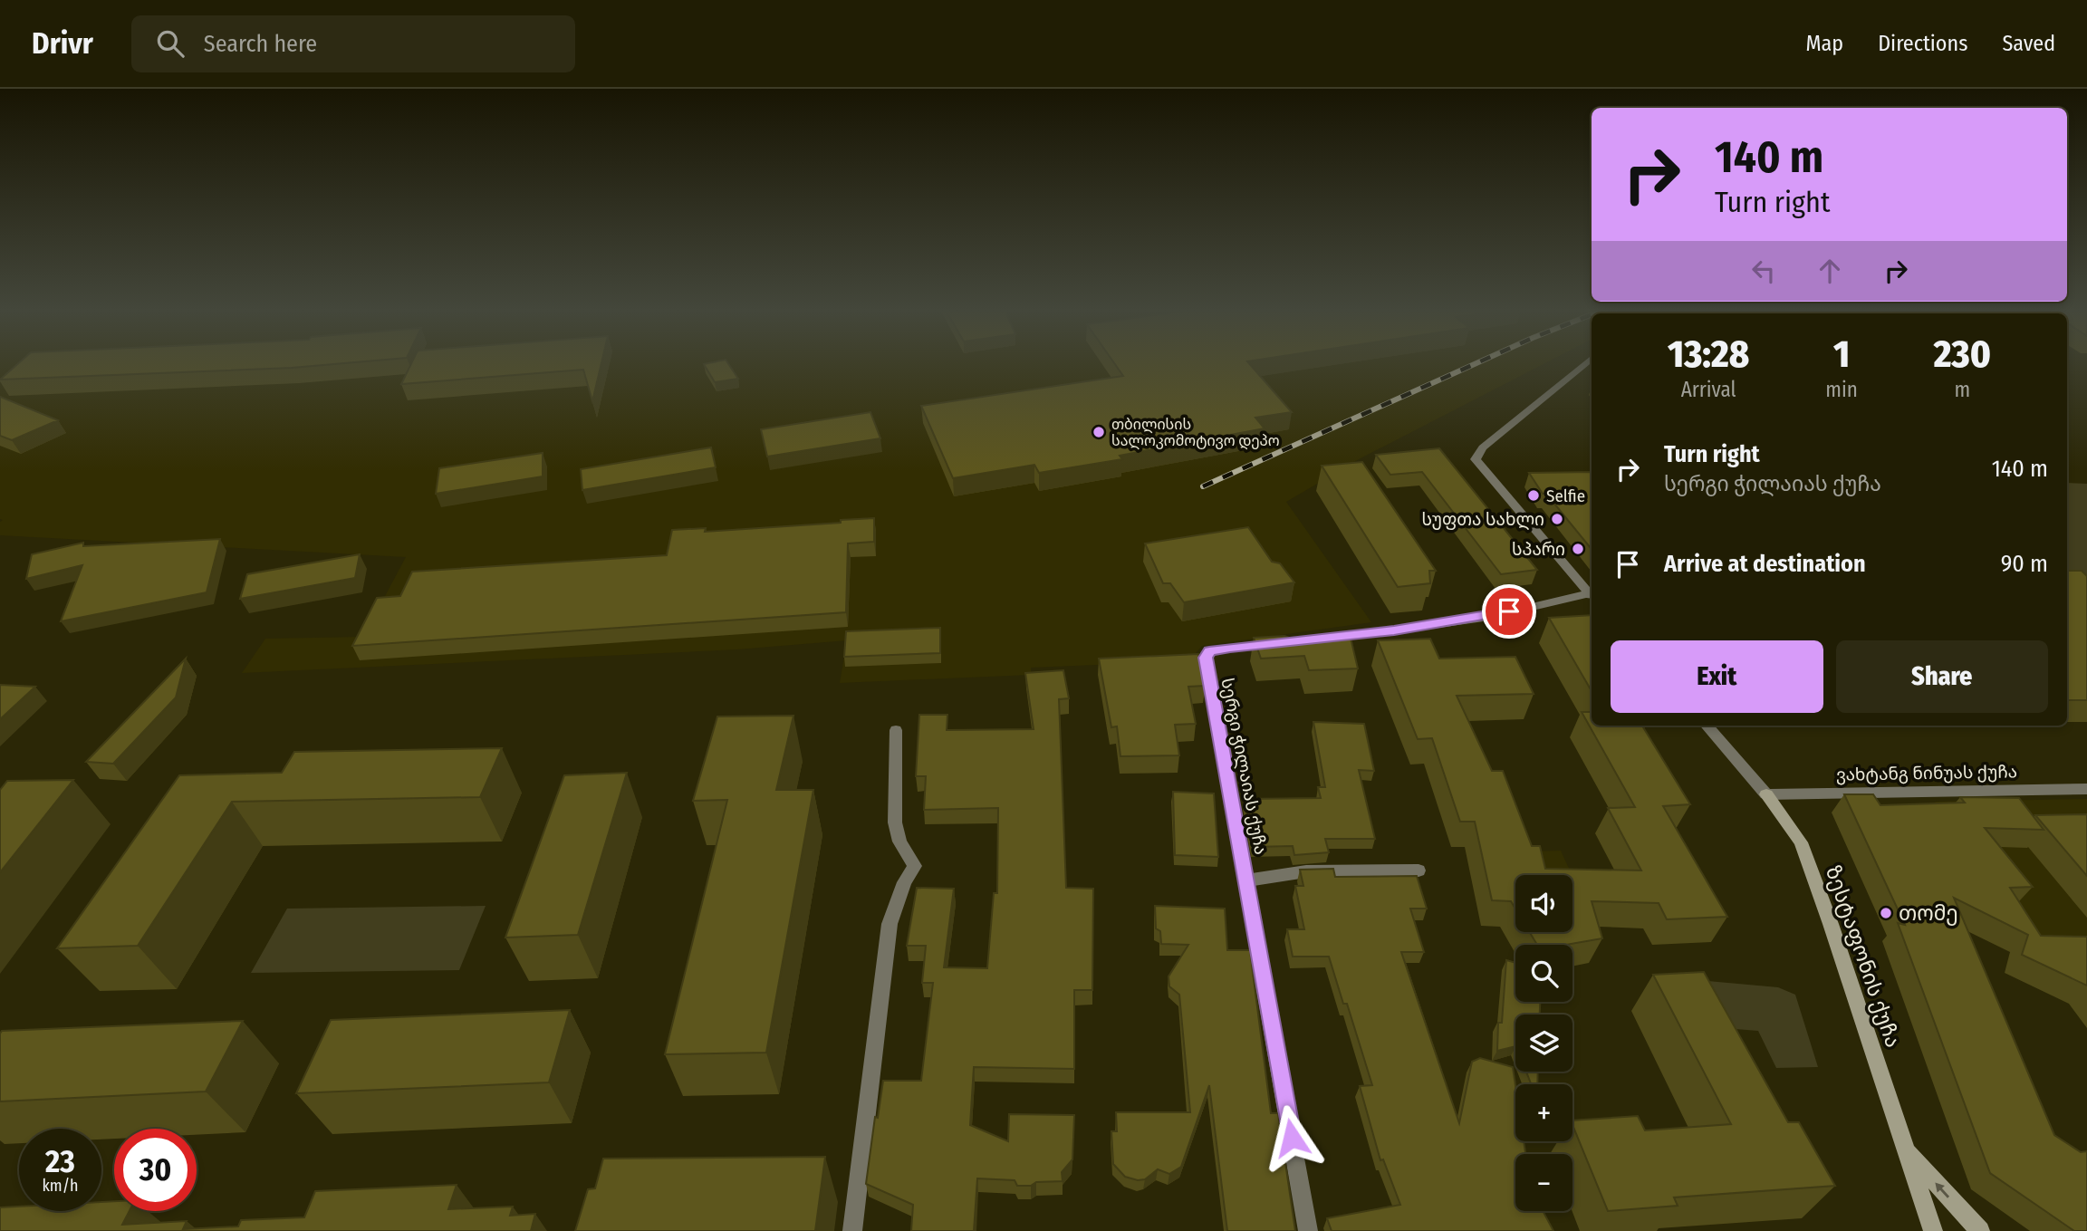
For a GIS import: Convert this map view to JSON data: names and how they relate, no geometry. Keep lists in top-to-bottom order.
{
  "streets": {
    "street": ["სერგი ჭილაიას ქუჩა", "ვახტანგ ნინუას ქუჩა", "ზესტაფონის ქუჩა"]
  },
  "crossings": [
    ["ვახტანგ ნინუას ქუჩა", "ზესტაფონის ქუჩა"]
  ],
  "places": [
    "თბილისის სალოკომოტივო დეპო",
    "Selfie",
    "სუფთა სახლი",
    "სპარი",
    "თომე"
  ],
  "page": {
    "header": "Drivr",
    "search": "Search here",
    "nav": ["Map", "Directions", "Saved"],
    "turn": ["140 m", "Turn right"],
    "eta": [
      "13:28",
      "Arrival",
      "1",
      "min",
      "230",
      "m"
    ],
    "list": [
      {
        "name": "Turn right",
        "note": "სერგი ჭილაიას ქუჩა",
        "value": "140 m"
      },
      {
        "name": "Arrive at destination",
        "value": "90 m"
      }
    ],
    "buttons": ["Exit", "Share"],
    "map_buttons": ["+", "−"],
    "speed": "23 km/h",
    "limit": "30"
  }
}
